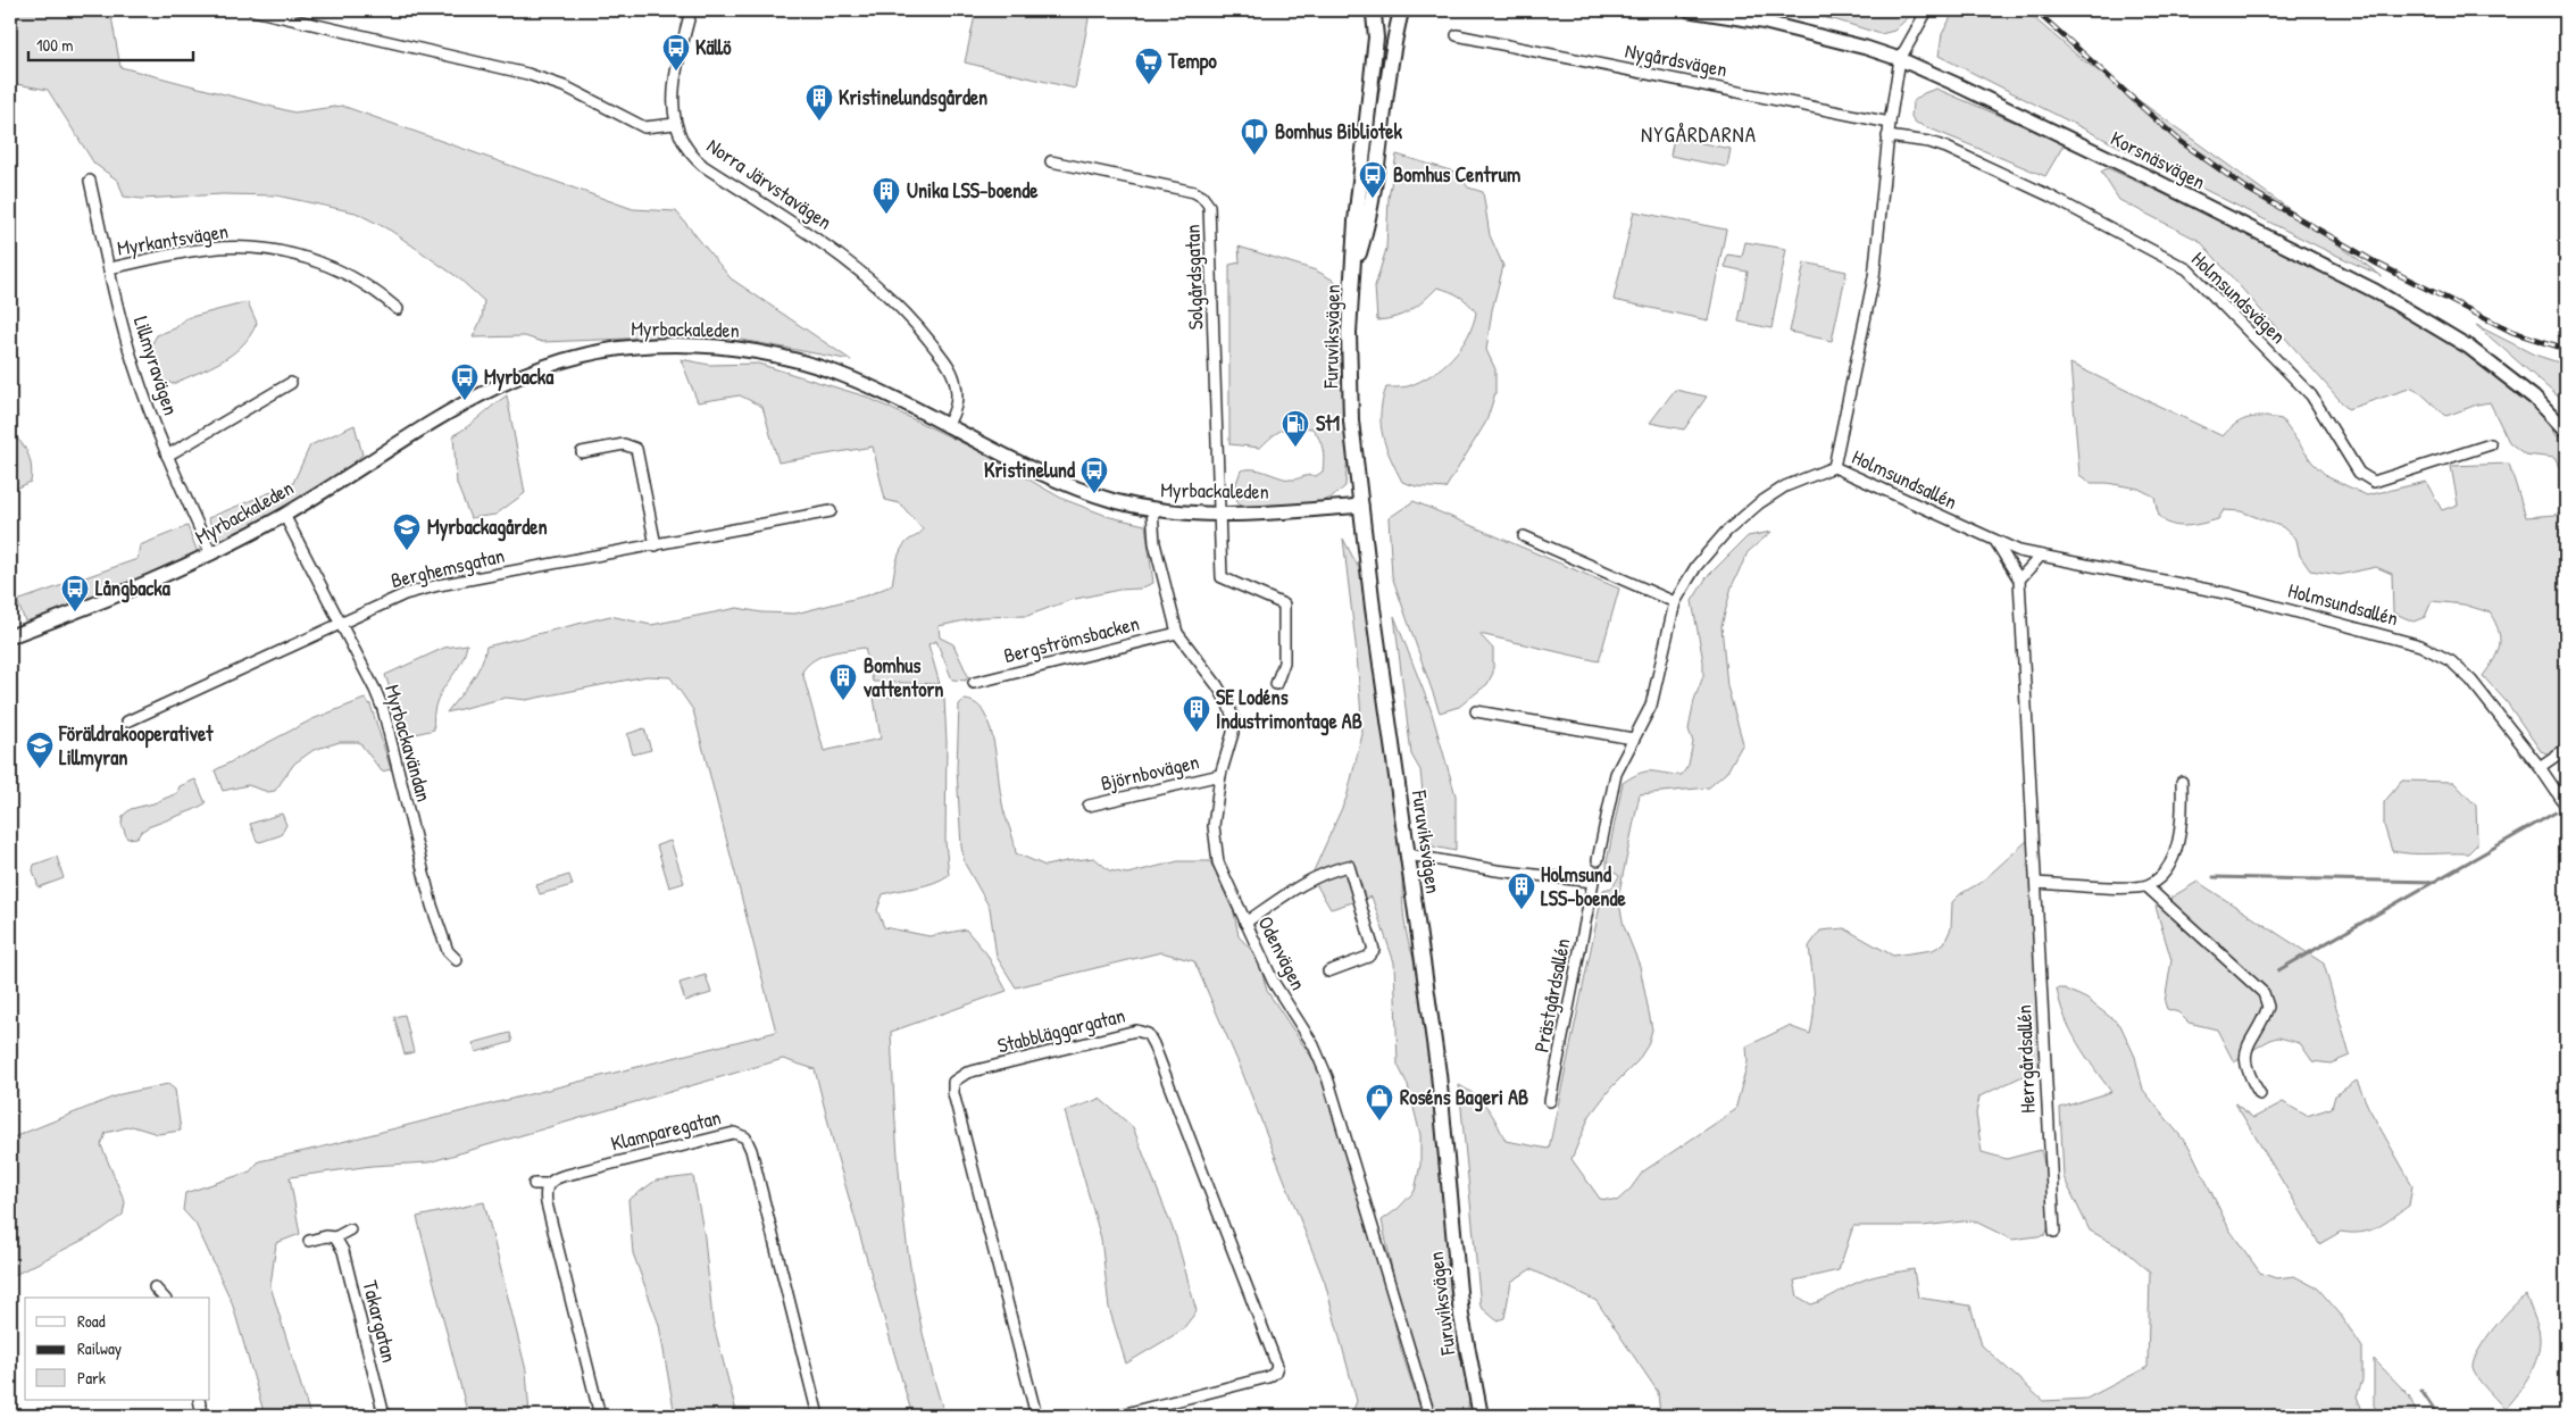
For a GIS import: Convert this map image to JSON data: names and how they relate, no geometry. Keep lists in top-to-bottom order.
{
  "streets": {
    "main road": ["Furuviksvägen"],
    "street": [
      "Nygårdsvägen",
      "Korsnäsvägen",
      "Norra Järvstavägen",
      "Myrkantsvägen",
      "Solgårdsgatan",
      "Holmsundsvägen",
      "Myrbackaleden",
      "Lillmyravägen",
      "Holmsundsallén",
      "Berghemsgatan",
      "Bergströmsbacken",
      "Myrbackavändan",
      "Björnbovägen",
      "Odenvägen",
      "Prästgårdsallén",
      "Stabbläggargatan",
      "Herrgårdsallén",
      "Klamparegatan",
      "Takargatan"
    ]
  },
  "crossings": [
    ["Norra Järvstavägen", "Myrbackaleden"],
    ["Myrkantsvägen", "Lillmyravägen"],
    ["Solgårdsgatan", "Myrbackaleden"],
    ["Myrbackaleden", "Furuviksvägen"],
    ["Myrbackaleden", "Lillmyravägen"],
    ["Myrbackaleden", "Myrbackavändan"],
    ["Myrbackaleden", "Odenvägen"],
    ["Furuviksvägen", "Prästgårdsallén"],
    ["Berghemsgatan", "Myrbackavändan"],
    ["Bergströmsbacken", "Odenvägen"],
    ["Björnbovägen", "Odenvägen"]
  ],
  "districts": ["NYGÅRDARNA"],
  "places": {
    "bus stop": [
      "Källö",
      "Bomhus Centrum",
      "Myrbacka",
      "Kristinelund",
      "Långbacka"
    ],
    "supermarket": ["Tempo"],
    "building": [
      "Kristinelundsgården",
      "Unika LSS-boende",
      "Bomhus vattentorn",
      "SE Lodéns Industrimontage AB",
      "Holmsund LSS-boende"
    ],
    "library": ["Bomhus Bibliotek"],
    "fuel station": ["St1"],
    "school or university": ["Myrbackagården", "Föräldrakooperativet Lillmyran"],
    "shop": ["Roséns Bageri AB"]
  },
  "legend": ["Road", "Railway", "Park"],
  "scale_bar": "100 m"
}
